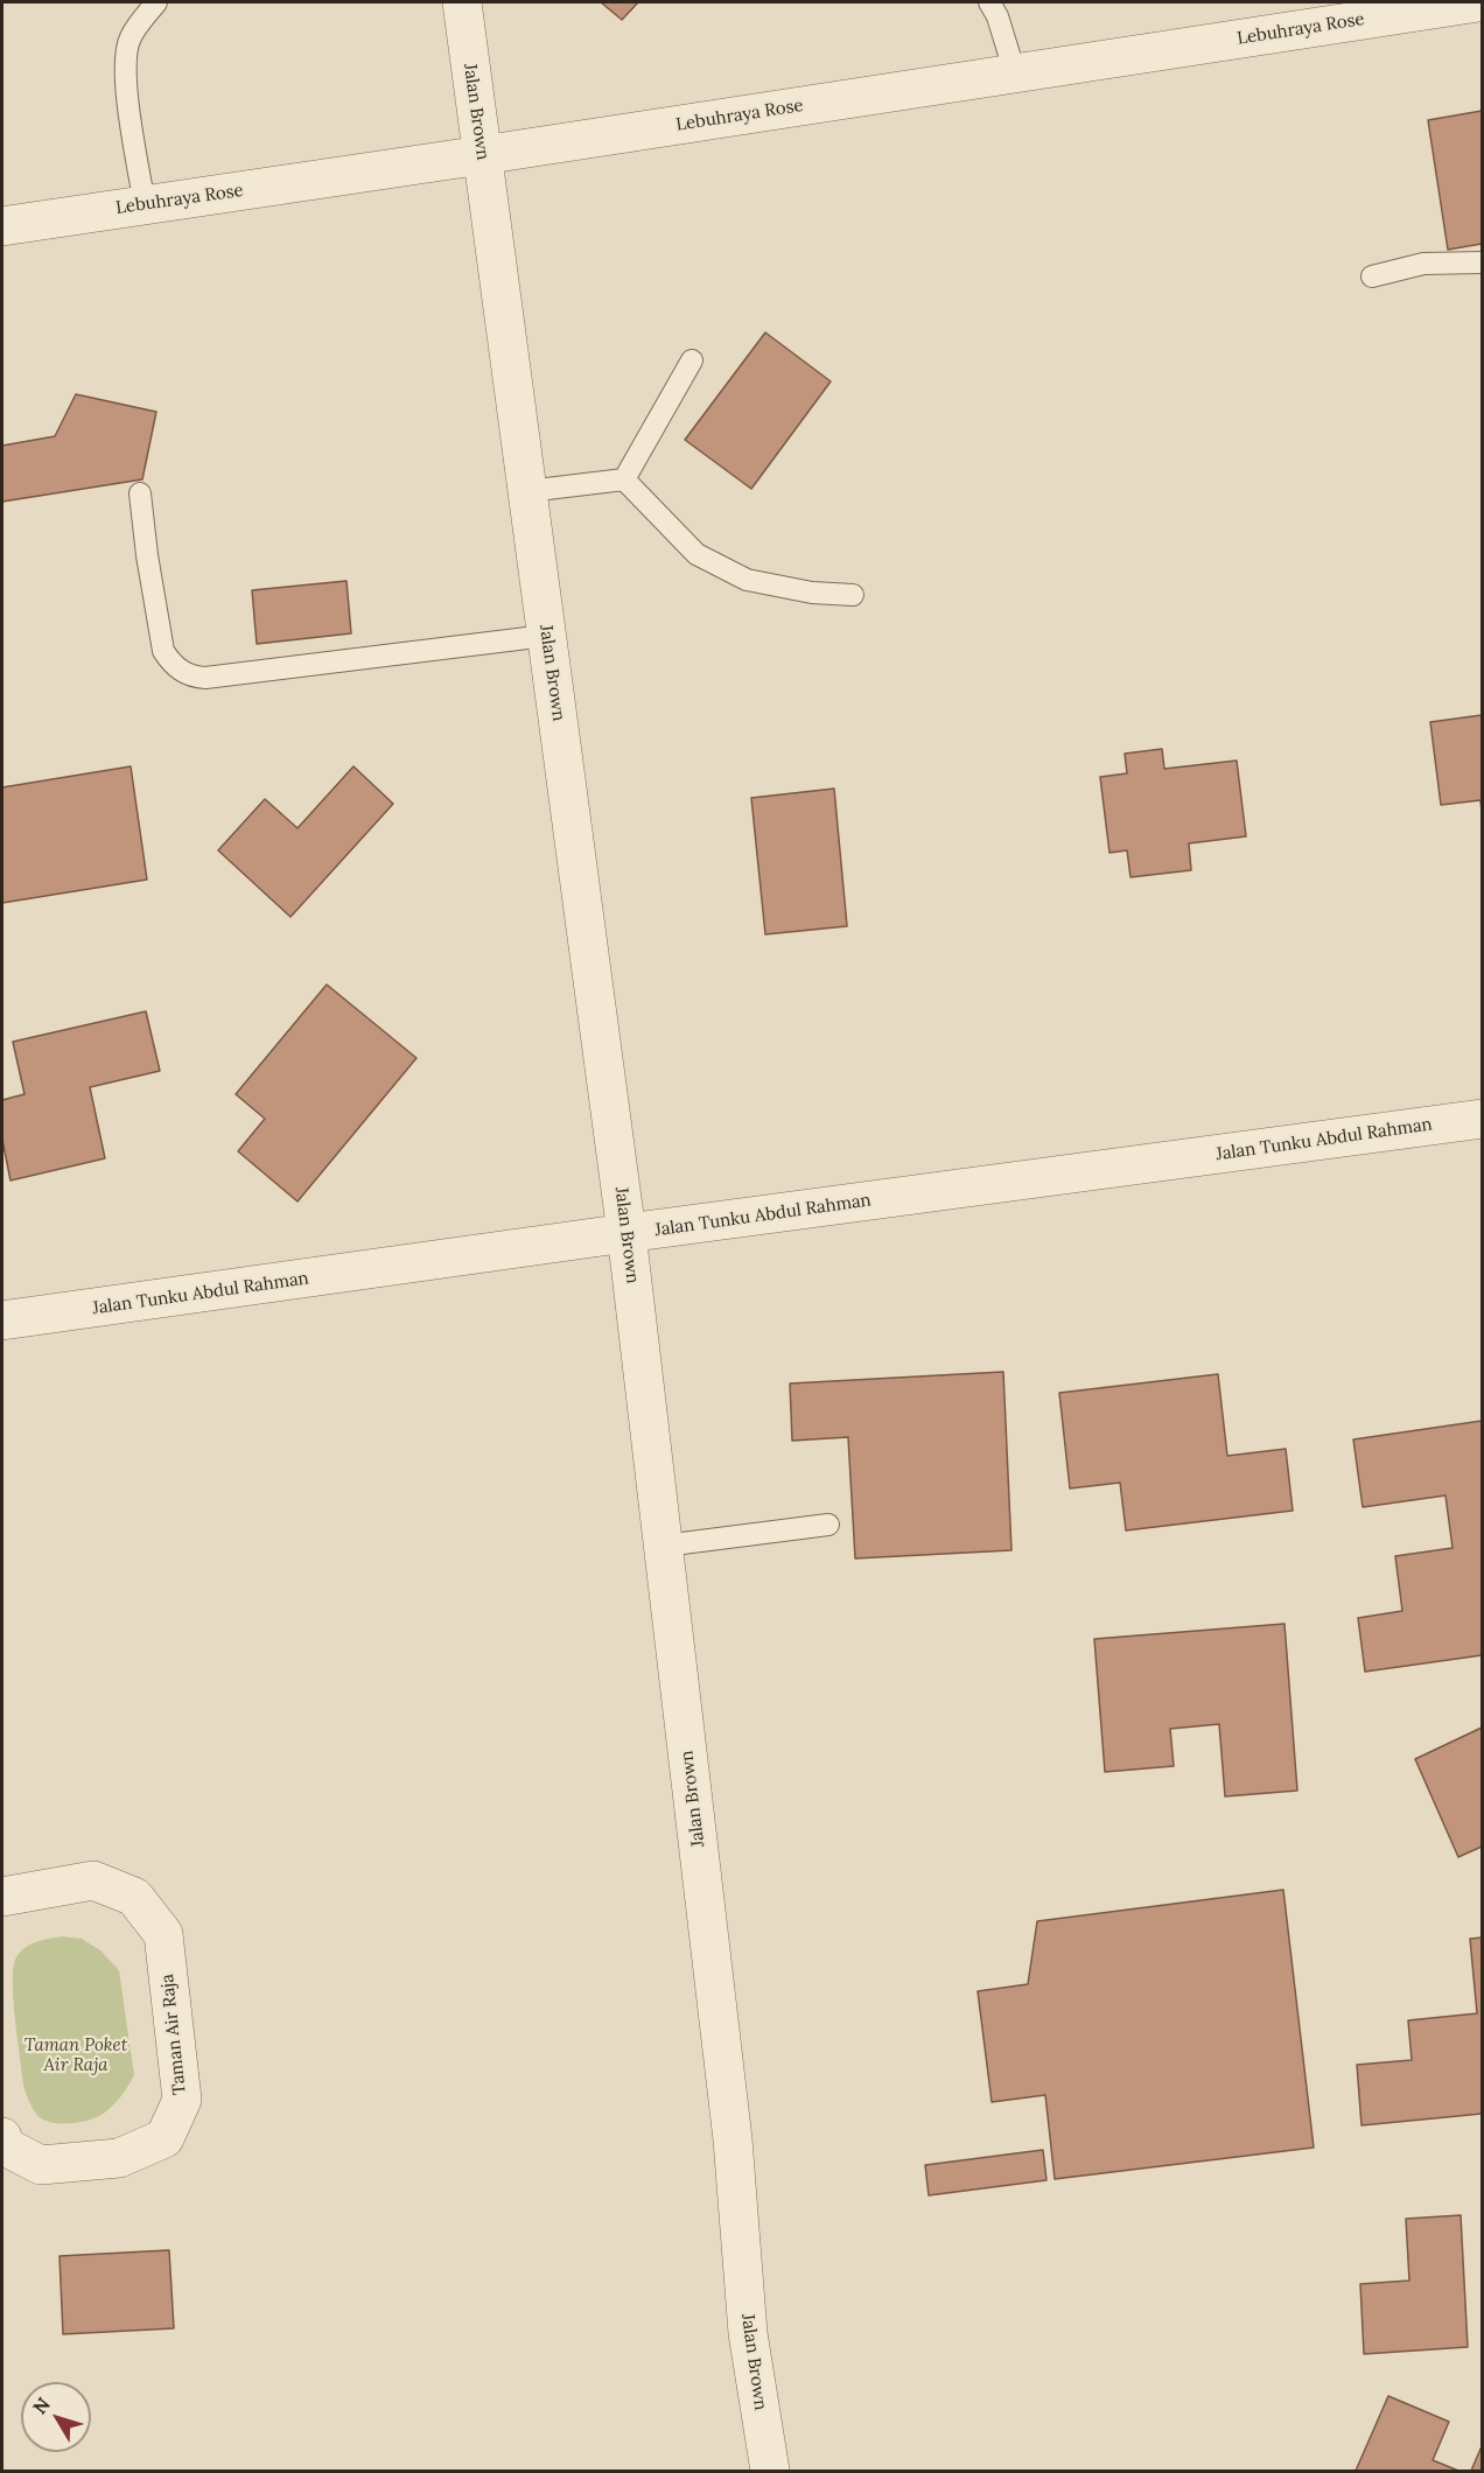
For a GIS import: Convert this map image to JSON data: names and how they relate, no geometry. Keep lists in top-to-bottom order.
{
  "streets": {
    "street": [
      "Lebuhraya Rose",
      "Jalan Brown",
      "Jalan Tunku Abdul Rahman",
      "Taman Air Raja"
    ]
  },
  "crossings": [
    ["Lebuhraya Rose", "Jalan Brown"],
    ["Jalan Brown", "Jalan Tunku Abdul Rahman"]
  ],
  "parks": ["Taman Poket Air Raja"],
  "north": "top left"
}
